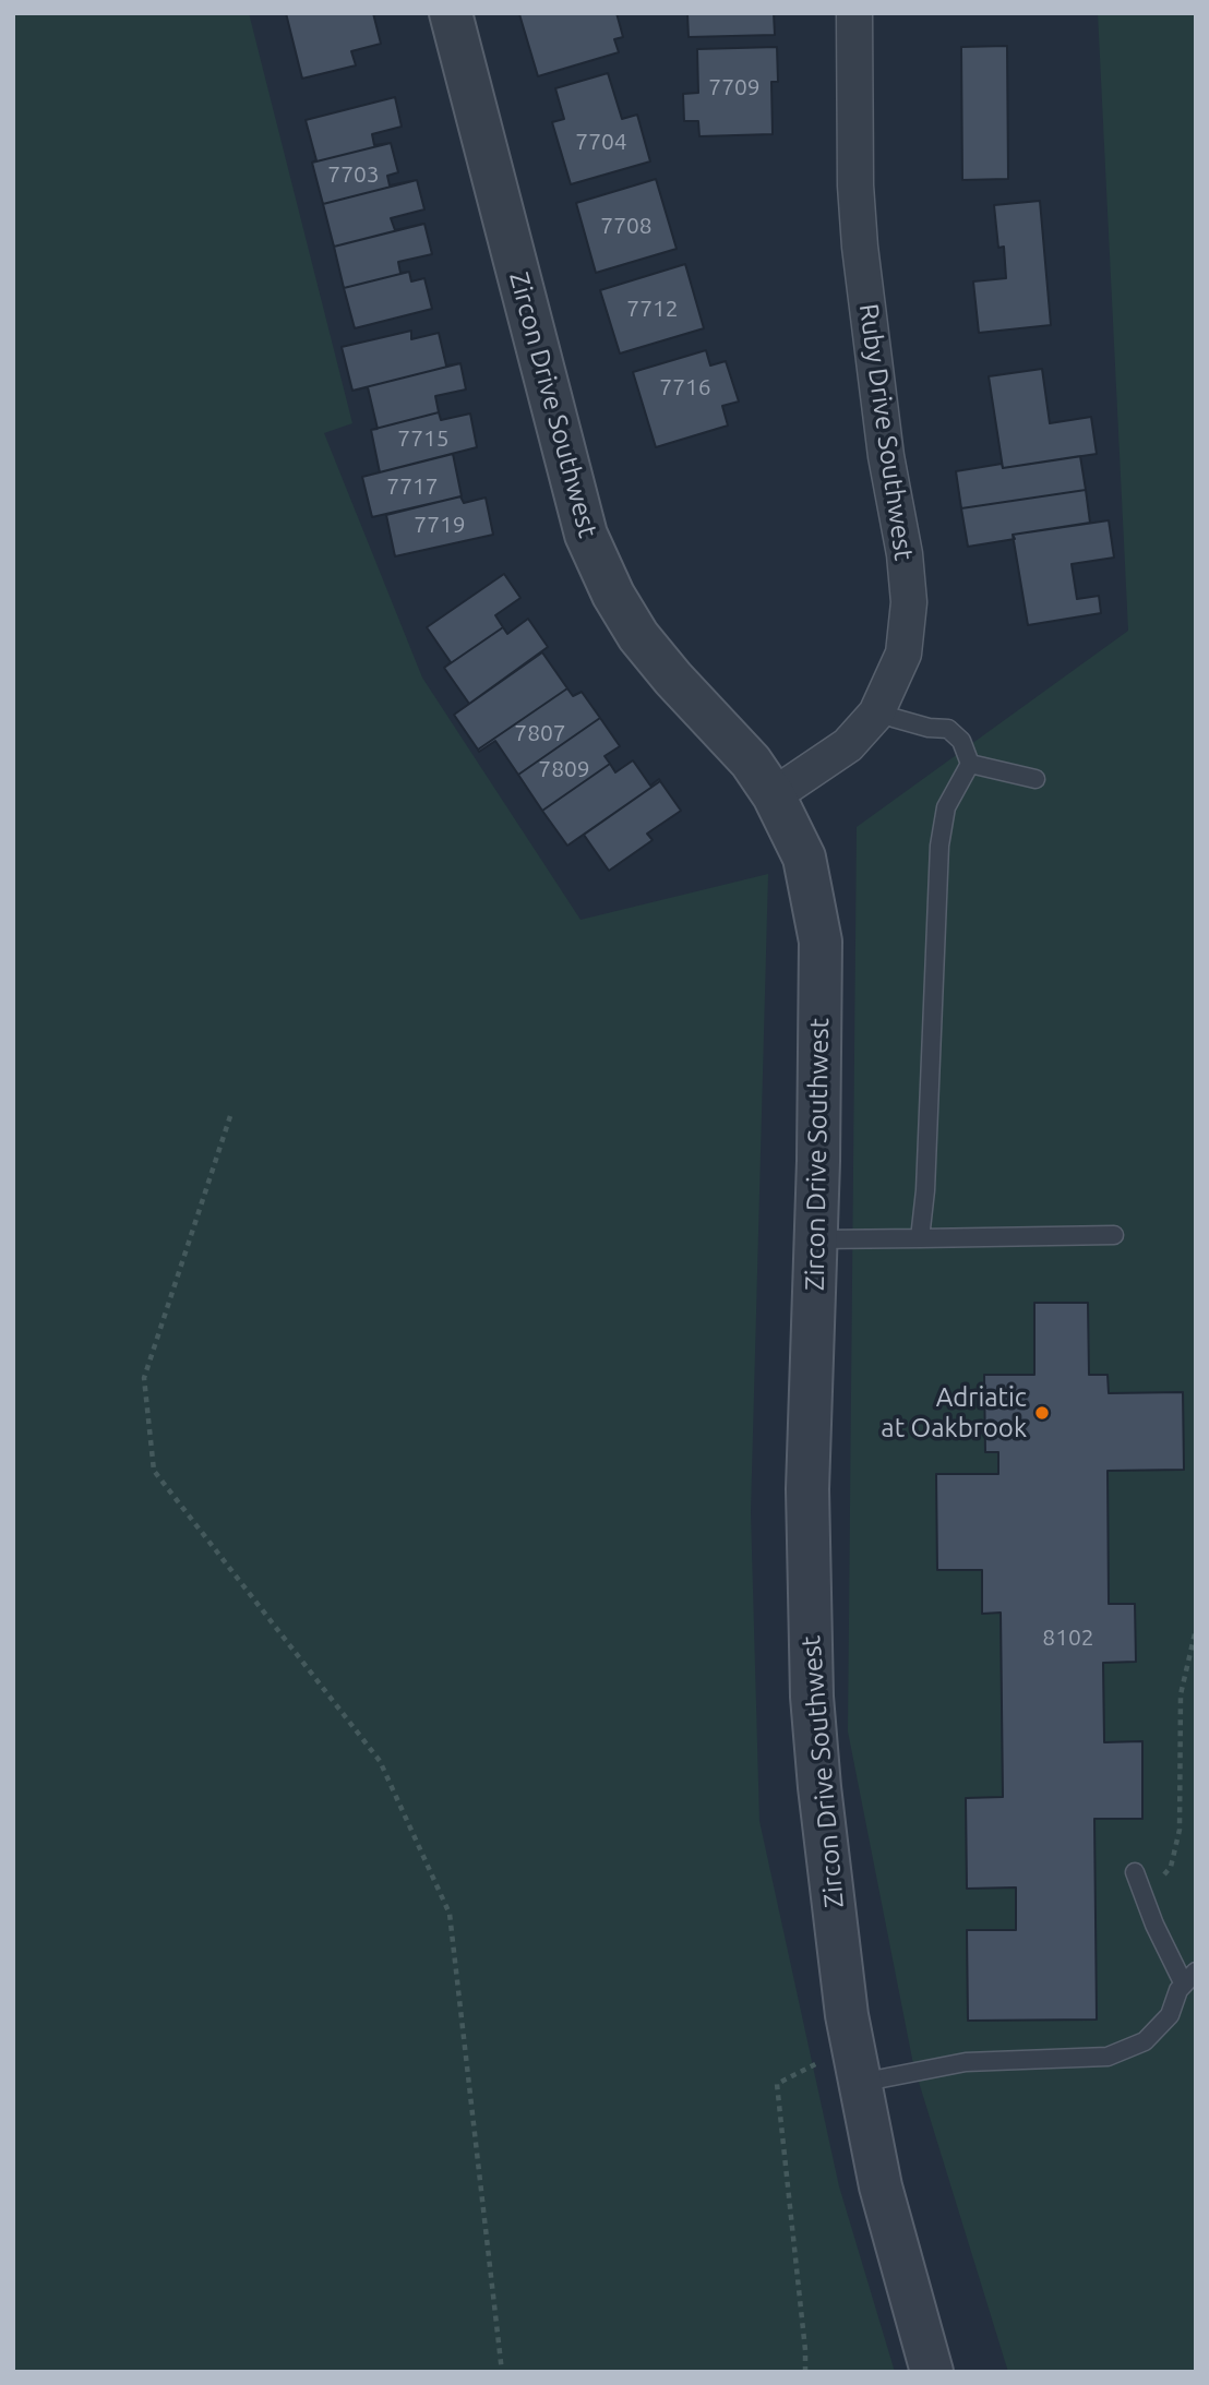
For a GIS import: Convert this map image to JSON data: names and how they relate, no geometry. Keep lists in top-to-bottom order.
{
  "streets": {
    "street": ["Zircon Drive Southwest", "Ruby Drive Southwest"]
  },
  "crossings": [
    ["Zircon Drive Southwest", "Ruby Drive Southwest"]
  ],
  "places": ["Adriatic at Oakbrook"],
  "house_numbers": [
    "7709",
    "7704",
    "7703",
    "7708",
    "7712",
    "7716",
    "7715",
    "7717",
    "7719",
    "7807",
    "7809",
    "8102"
  ]
}
